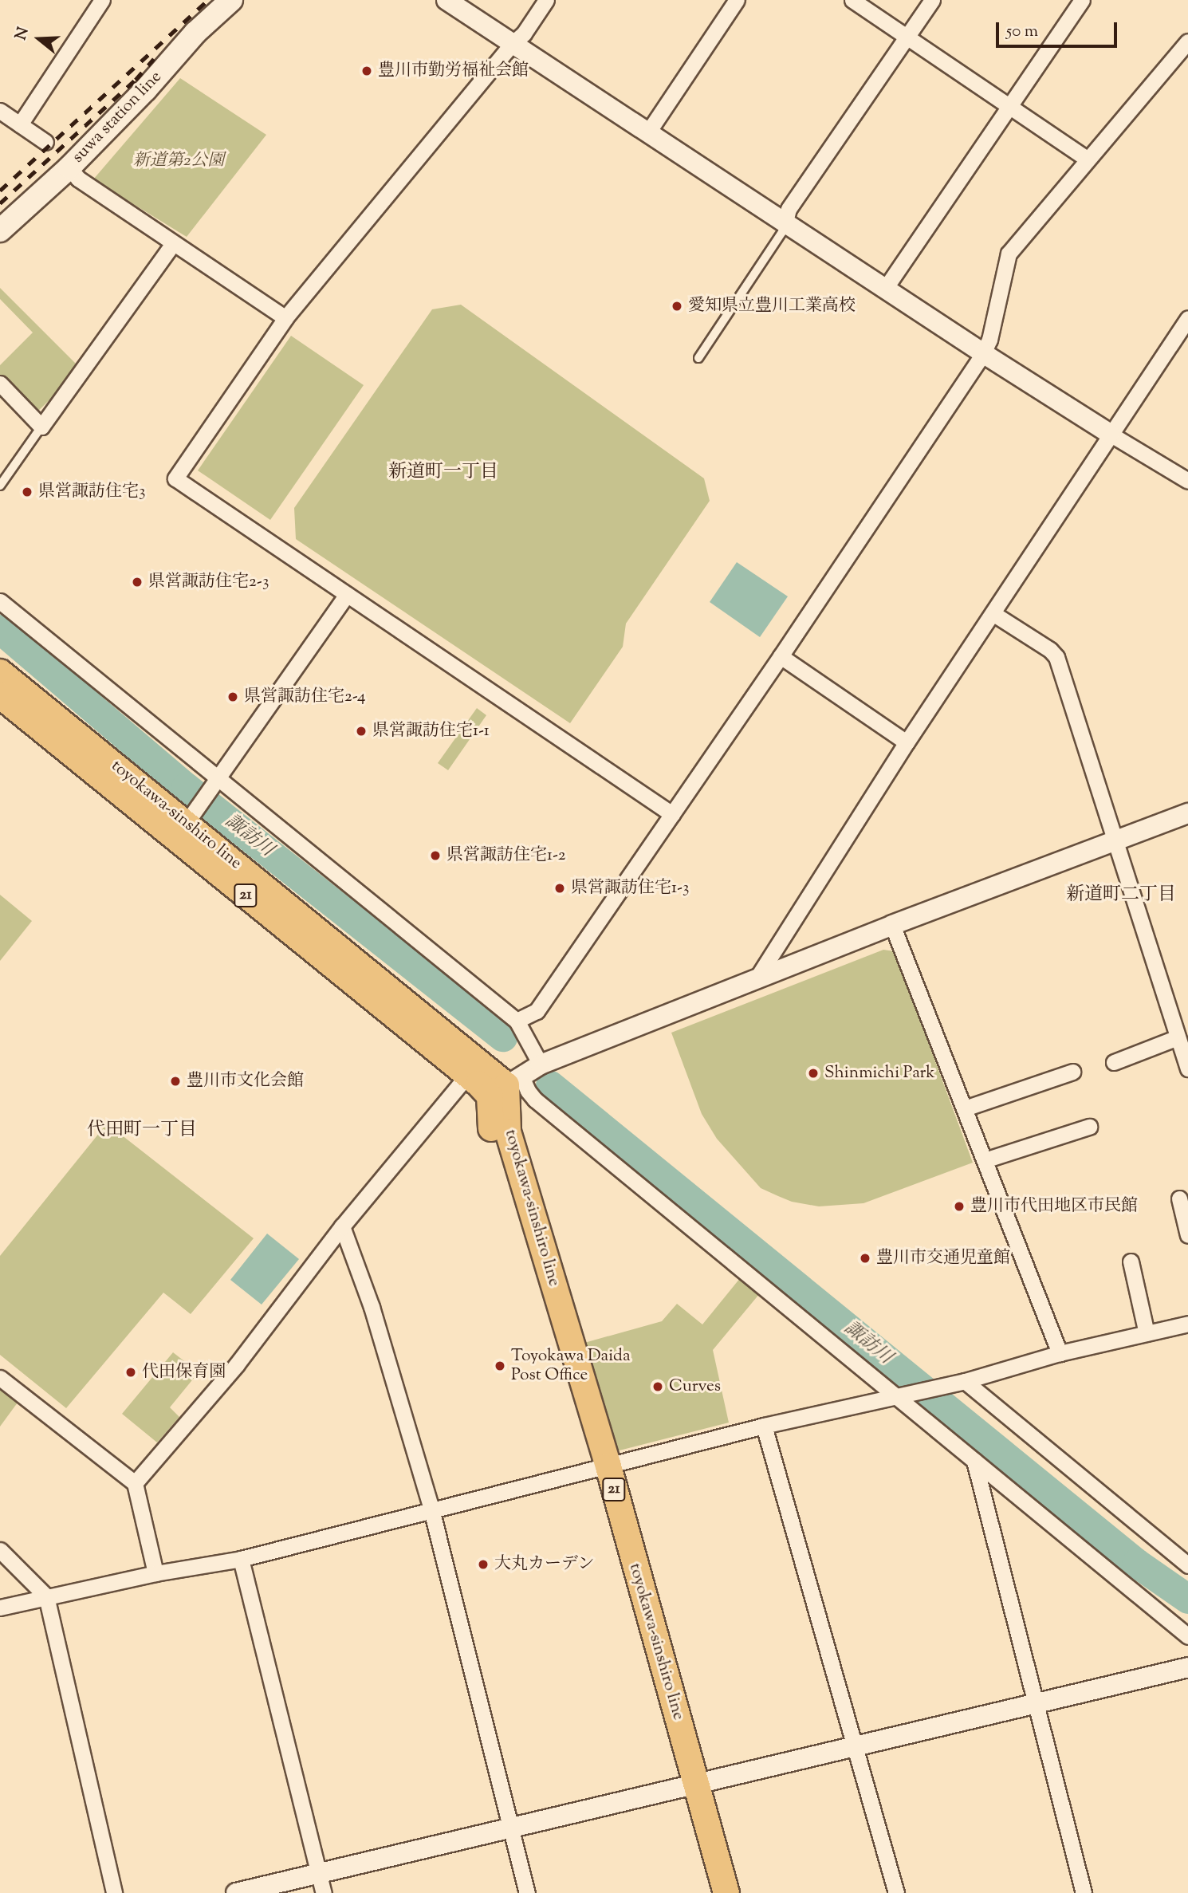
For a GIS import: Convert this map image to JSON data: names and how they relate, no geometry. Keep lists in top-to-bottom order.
{
  "streets": {
    "main road": ["suwa station line", "toyokawa-sinshiro line", "21"]
  },
  "districts": ["新道町一丁目", "新道町二丁目", "代田町一丁目"],
  "water": ["諏訪川"],
  "parks": ["新道第2公園"],
  "places": [
    "豊川市勤労福祉会館",
    "愛知県立豊川工業高校",
    "県営諏訪住宅3",
    "県営諏訪住宅2-3",
    "県営諏訪住宅2-4",
    "県営諏訪住宅1-1",
    "県営諏訪住宅1-2",
    "県営諏訪住宅1-3",
    "Shinmichi Park",
    "豊川市文化会館",
    "豊川市代田地区市民館",
    "豊川市交通児童館",
    "Toyokawa Daida Post Office",
    "代田保育園",
    "Curves",
    "大丸カーデン"
  ],
  "scale_bar": "50 m",
  "north": "left"
}
